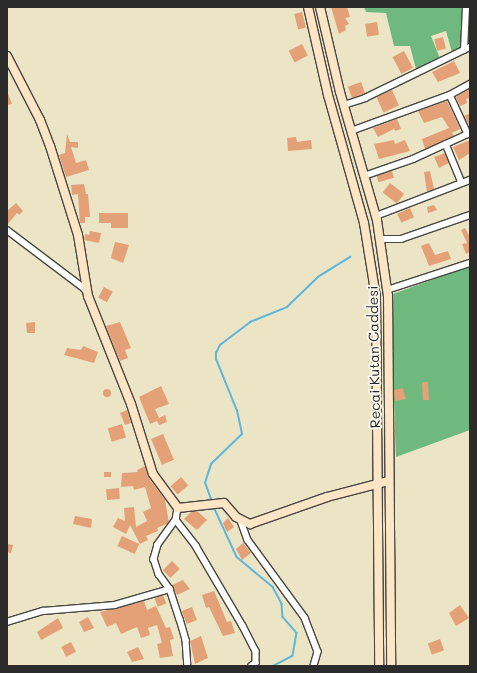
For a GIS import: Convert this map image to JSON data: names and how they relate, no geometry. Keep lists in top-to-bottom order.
{
  "streets": {
    "main road": ["Recai Kutan Caddesi"]
  }
}
